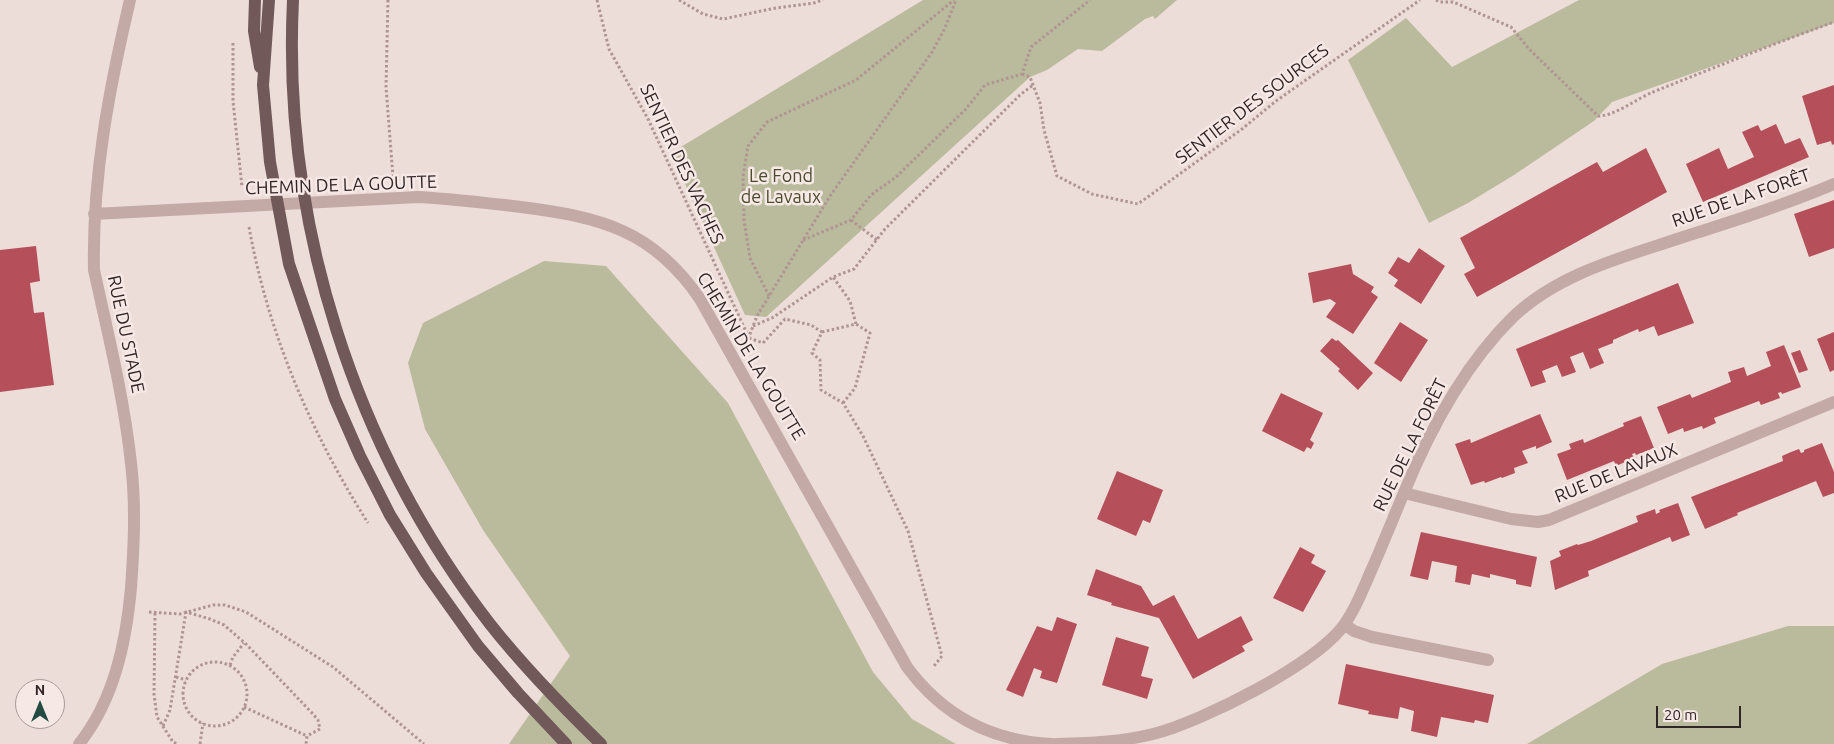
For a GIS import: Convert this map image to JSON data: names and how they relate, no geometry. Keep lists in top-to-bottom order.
{
  "streets": {
    "street": [
      "CHEMIN DE LA GOUTTE",
      "RUE DE LA FORÊT",
      "RUE DU STADE",
      "RUE DE LAVAUX"
    ],
    "path": ["SENTIER DES SOURCES", "SENTIER DES VACHES"]
  },
  "crossings": [
    ["CHEMIN DE LA GOUTTE", "RUE DE LA FORÊT"],
    ["CHEMIN DE LA GOUTTE", "RUE DU STADE"],
    ["RUE DE LA FORÊT", "RUE DE LAVAUX"]
  ],
  "parks": ["Le Fond de Lavaux"],
  "scale_bar": "20 m",
  "north": "top"
}
